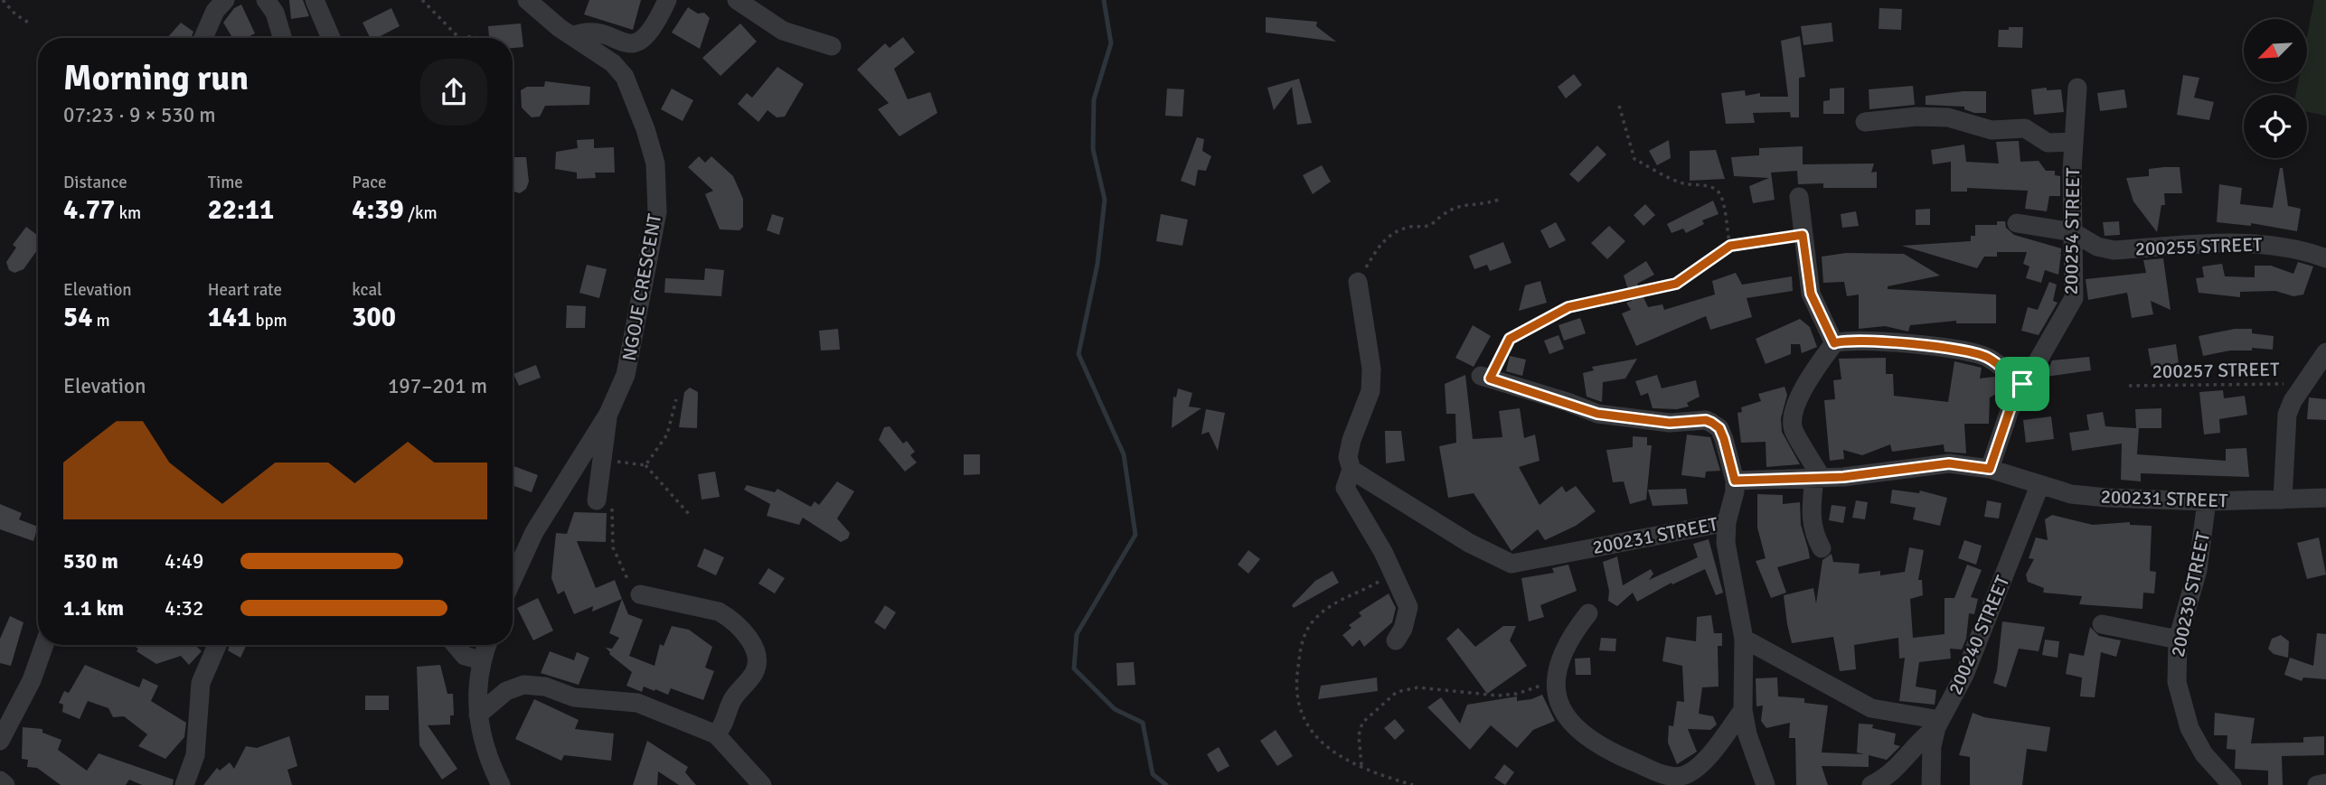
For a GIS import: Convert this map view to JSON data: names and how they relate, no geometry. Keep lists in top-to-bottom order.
{
  "streets": {
    "street": [
      "200254 STREET",
      "200255 STREET",
      "NGOJE CRESCENT",
      "200231 STREET",
      "200239 STREET",
      "200240 STREET"
    ],
    "path": ["200257 STREET"]
  },
  "crossings": [
    ["200254 STREET", "200255 STREET"],
    ["200254 STREET", "200231 STREET"],
    ["200231 STREET", "200239 STREET"],
    ["200231 STREET", "200240 STREET"]
  ],
  "north": "bottom left",
  "page": {
    "heading": ["Morning run", "07:23 · 9 × 530 m"],
    "stats": [
      ["Distance", "4.77 km"],
      ["Time", "22:11"],
      ["Pace", "4:39 /km"],
      ["Elevation", "54 m"],
      ["Heart rate", "141 bpm"],
      ["kcal", "300"]
    ],
    "chart": ["Elevation", "197–201 m"],
    "list": [
      {
        "name": "530 m",
        "note": "4:49"
      },
      {
        "name": "1.1 km",
        "note": "4:32"
      }
    ]
  }
}
